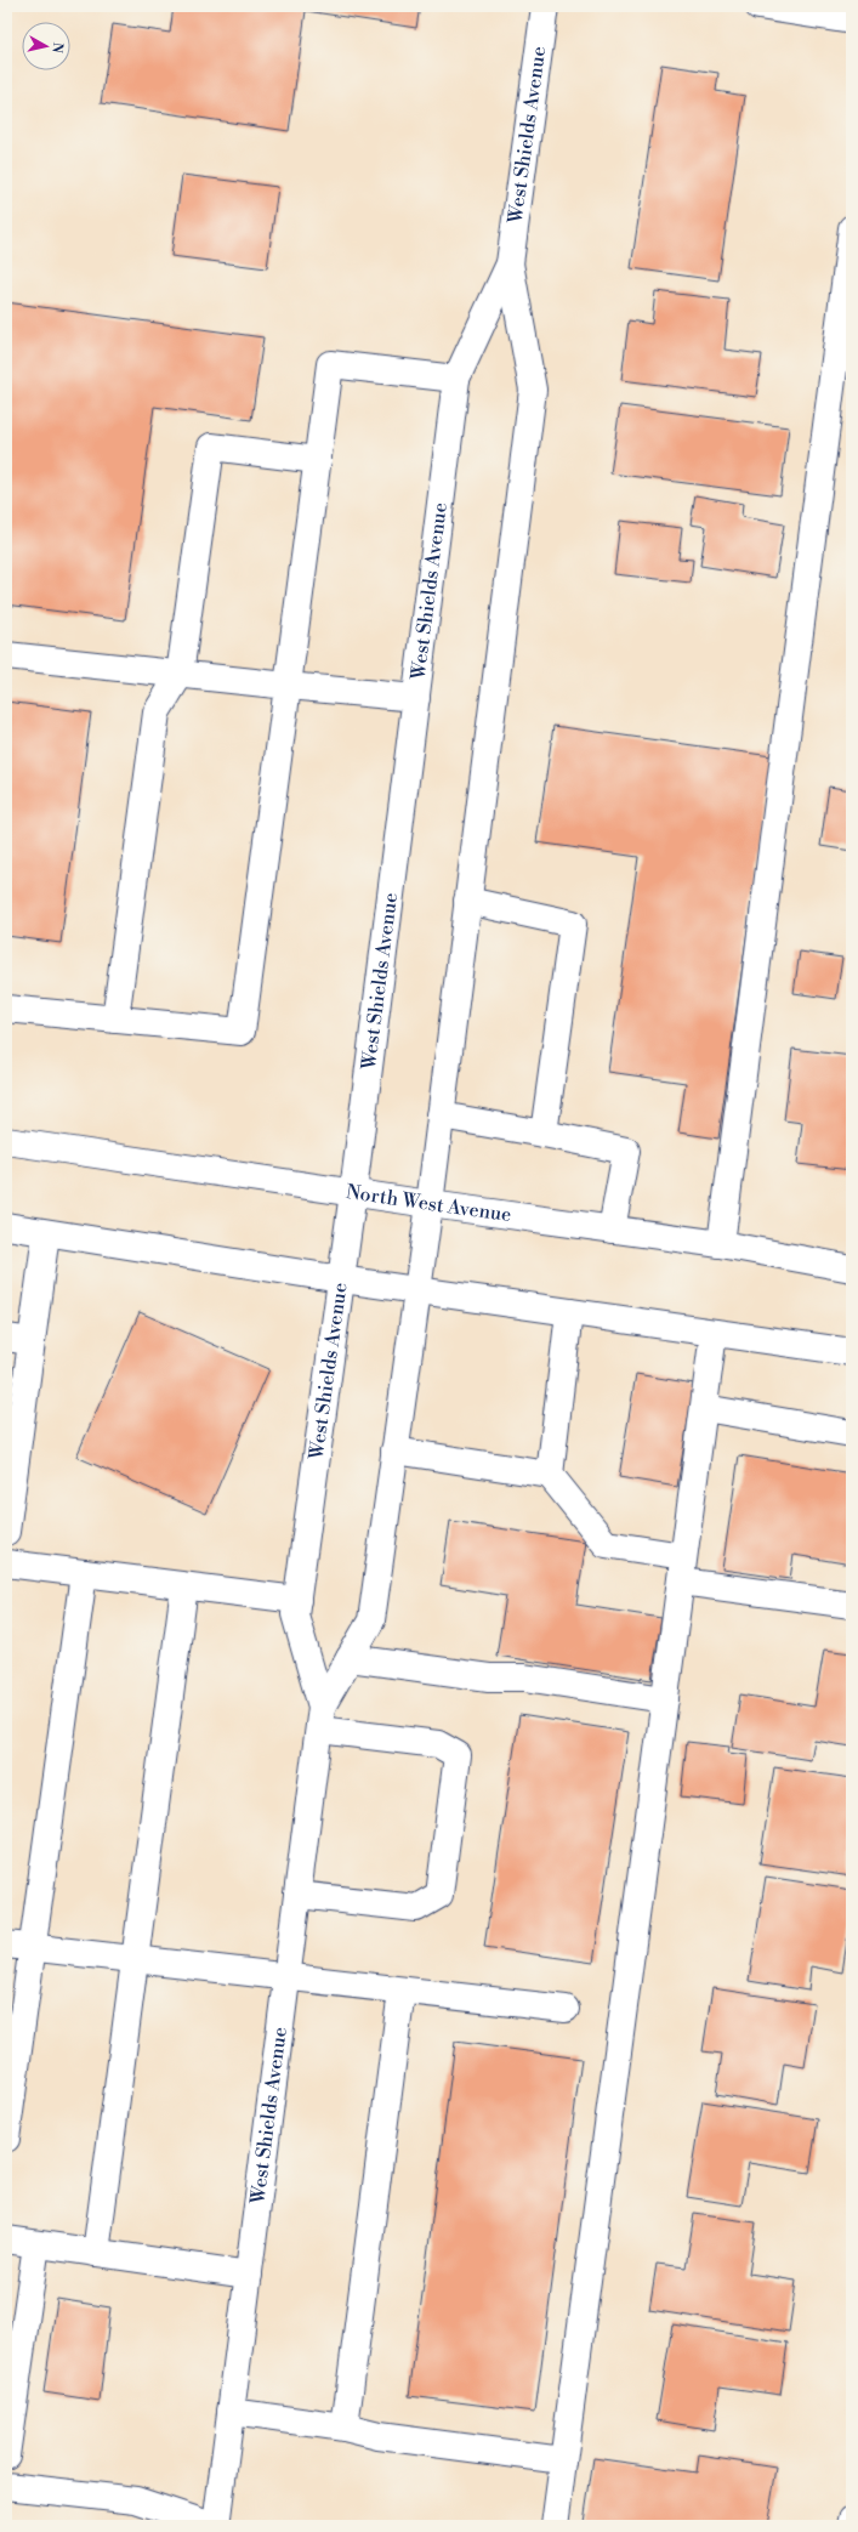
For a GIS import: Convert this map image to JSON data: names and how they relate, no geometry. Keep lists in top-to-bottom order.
{
  "streets": {
    "main road": ["West Shields Avenue", "North West Avenue"]
  },
  "crossings": [
    ["West Shields Avenue", "North West Avenue"]
  ],
  "north": "right"
}
